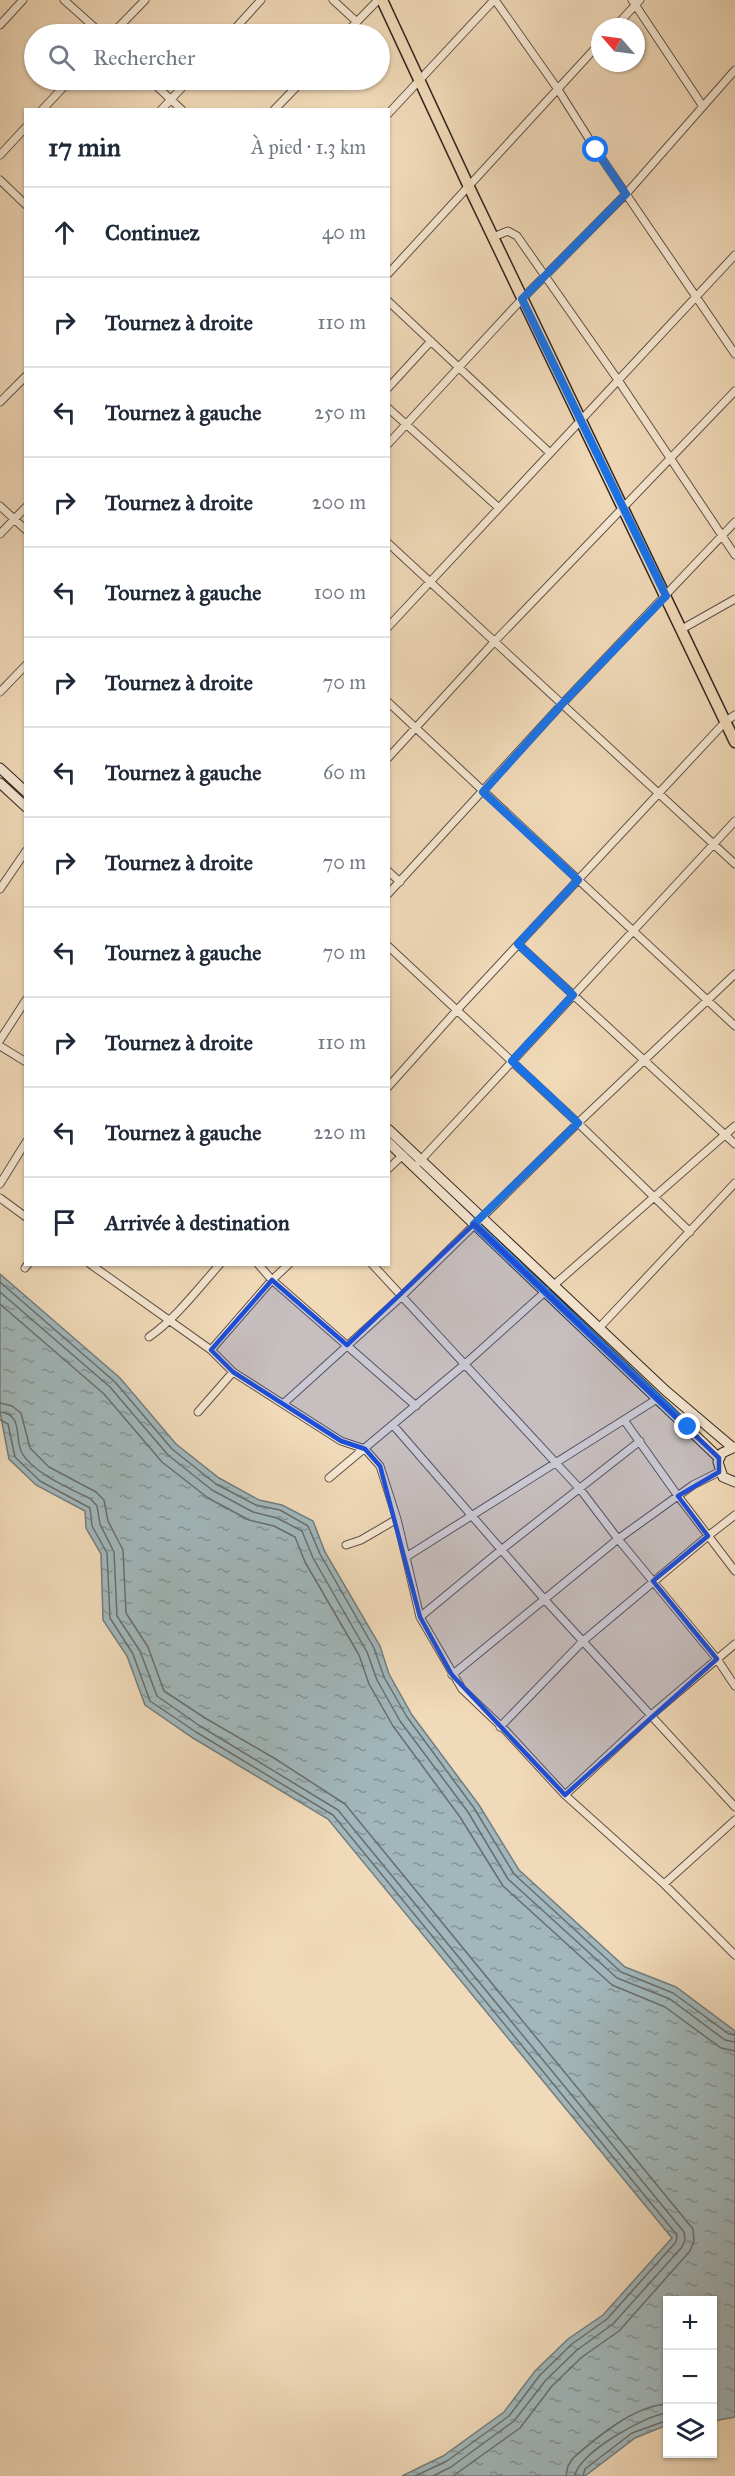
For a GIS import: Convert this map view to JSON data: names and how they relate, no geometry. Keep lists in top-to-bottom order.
{
  "north": "top left",
  "page": {
    "search": "Rechercher",
    "heading": ["17 min", "À pied · 1.3 km"],
    "list": [
      ["Continuez", "40 m"],
      ["Tournez à droite", "110 m"],
      ["Tournez à gauche", "250 m"],
      ["Tournez à droite", "200 m"],
      ["Tournez à gauche", "100 m"],
      ["Tournez à droite", "70 m"],
      ["Tournez à gauche", "60 m"],
      ["Tournez à droite", "70 m"],
      ["Tournez à gauche", "70 m"],
      ["Tournez à droite", "110 m"],
      ["Tournez à gauche", "220 m"],
      "Arrivée à destination"
    ],
    "map_buttons": ["+", "−"]
  }
}
